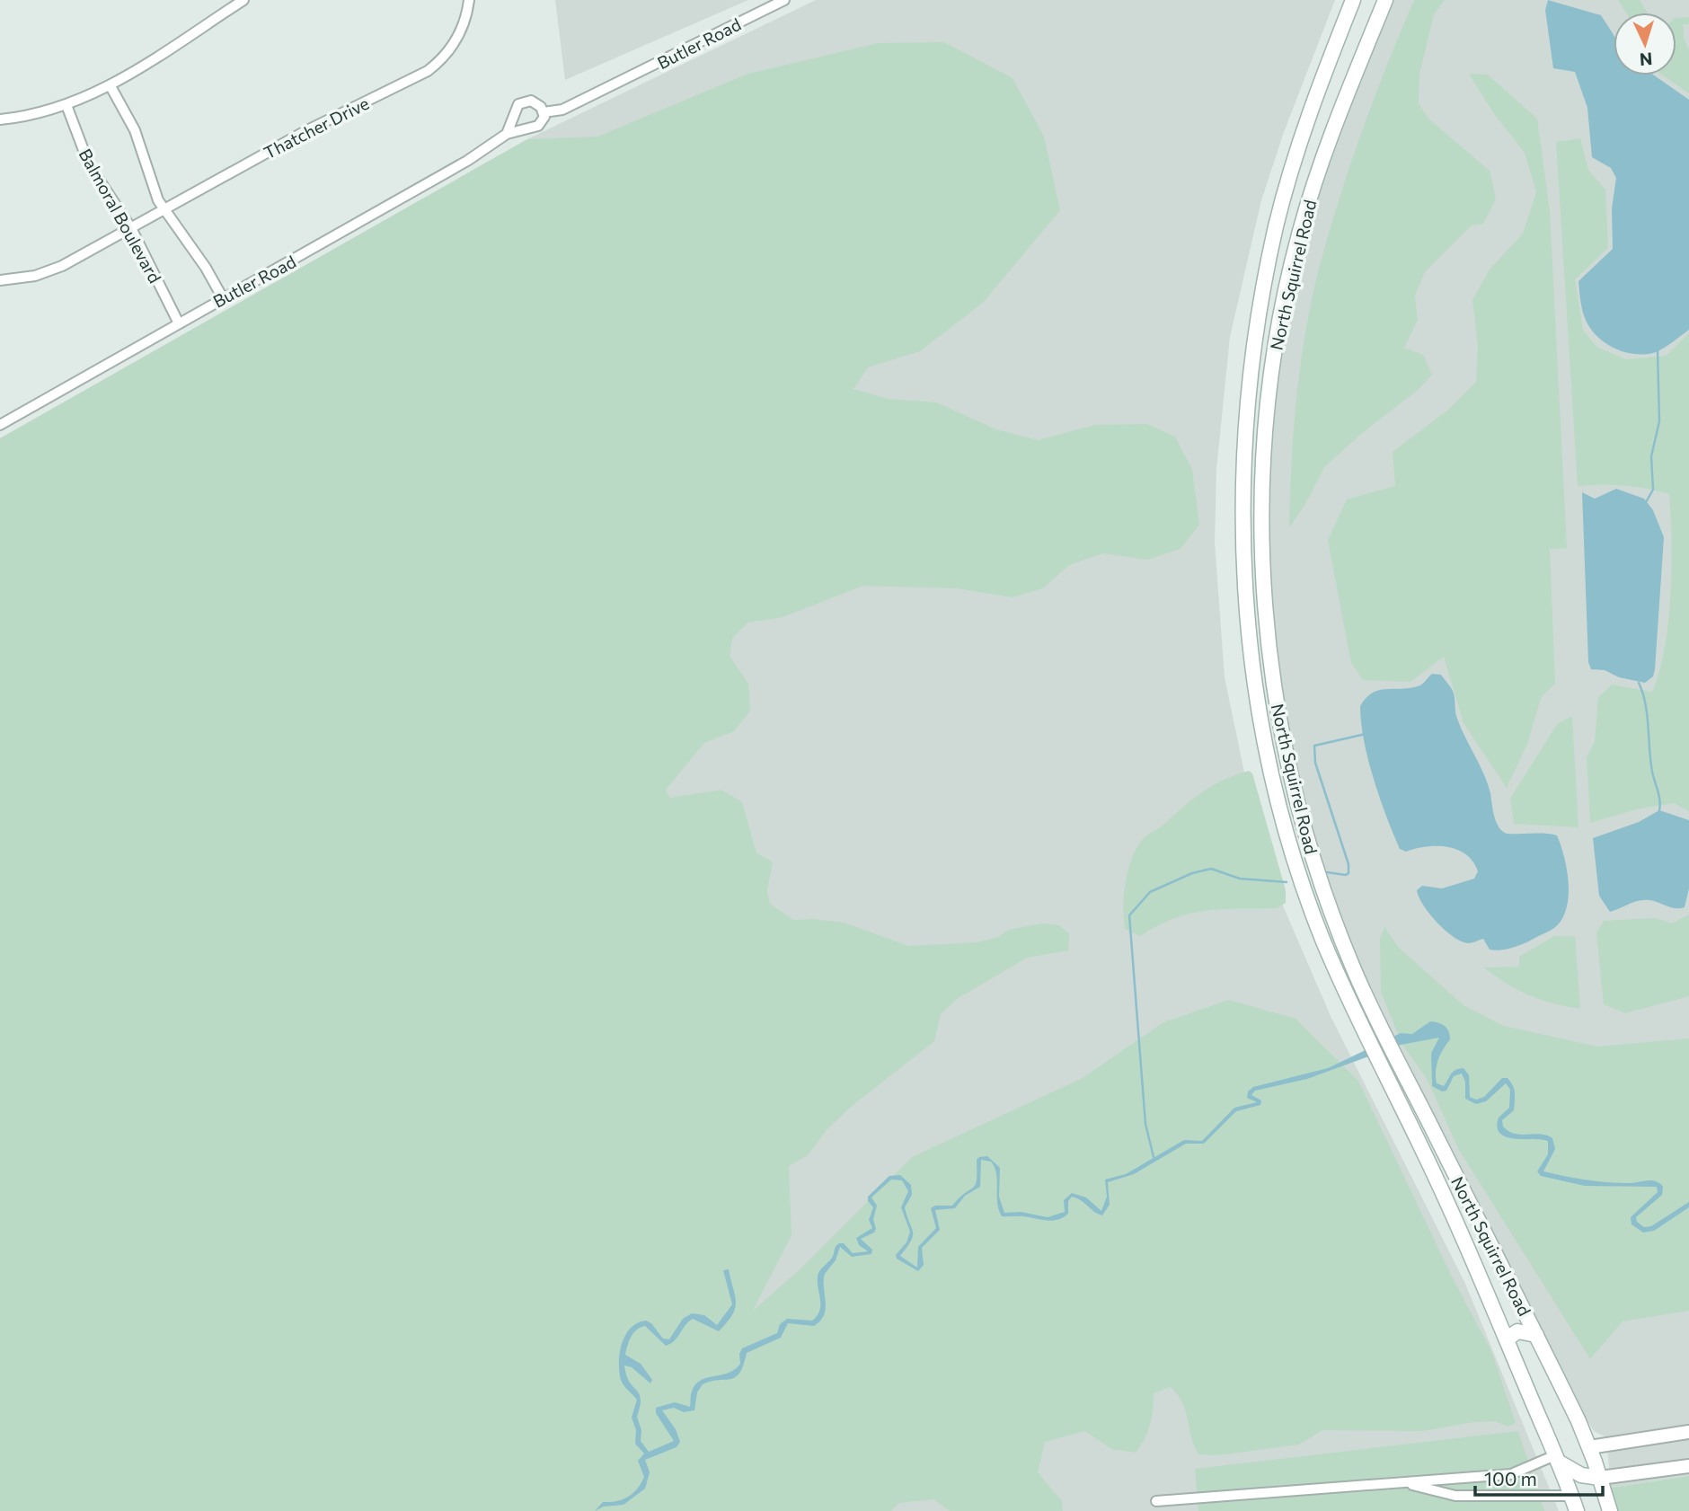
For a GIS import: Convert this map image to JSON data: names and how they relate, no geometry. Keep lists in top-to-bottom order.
{
  "streets": {
    "main road": ["North Squirrel Road"],
    "street": ["Butler Road", "Thatcher Drive", "Balmoral Boulevard"]
  },
  "crossings": [
    ["Butler Road", "Balmoral Boulevard"],
    ["Thatcher Drive", "Balmoral Boulevard"]
  ],
  "scale_bar": "100 m",
  "north": "bottom"
}
